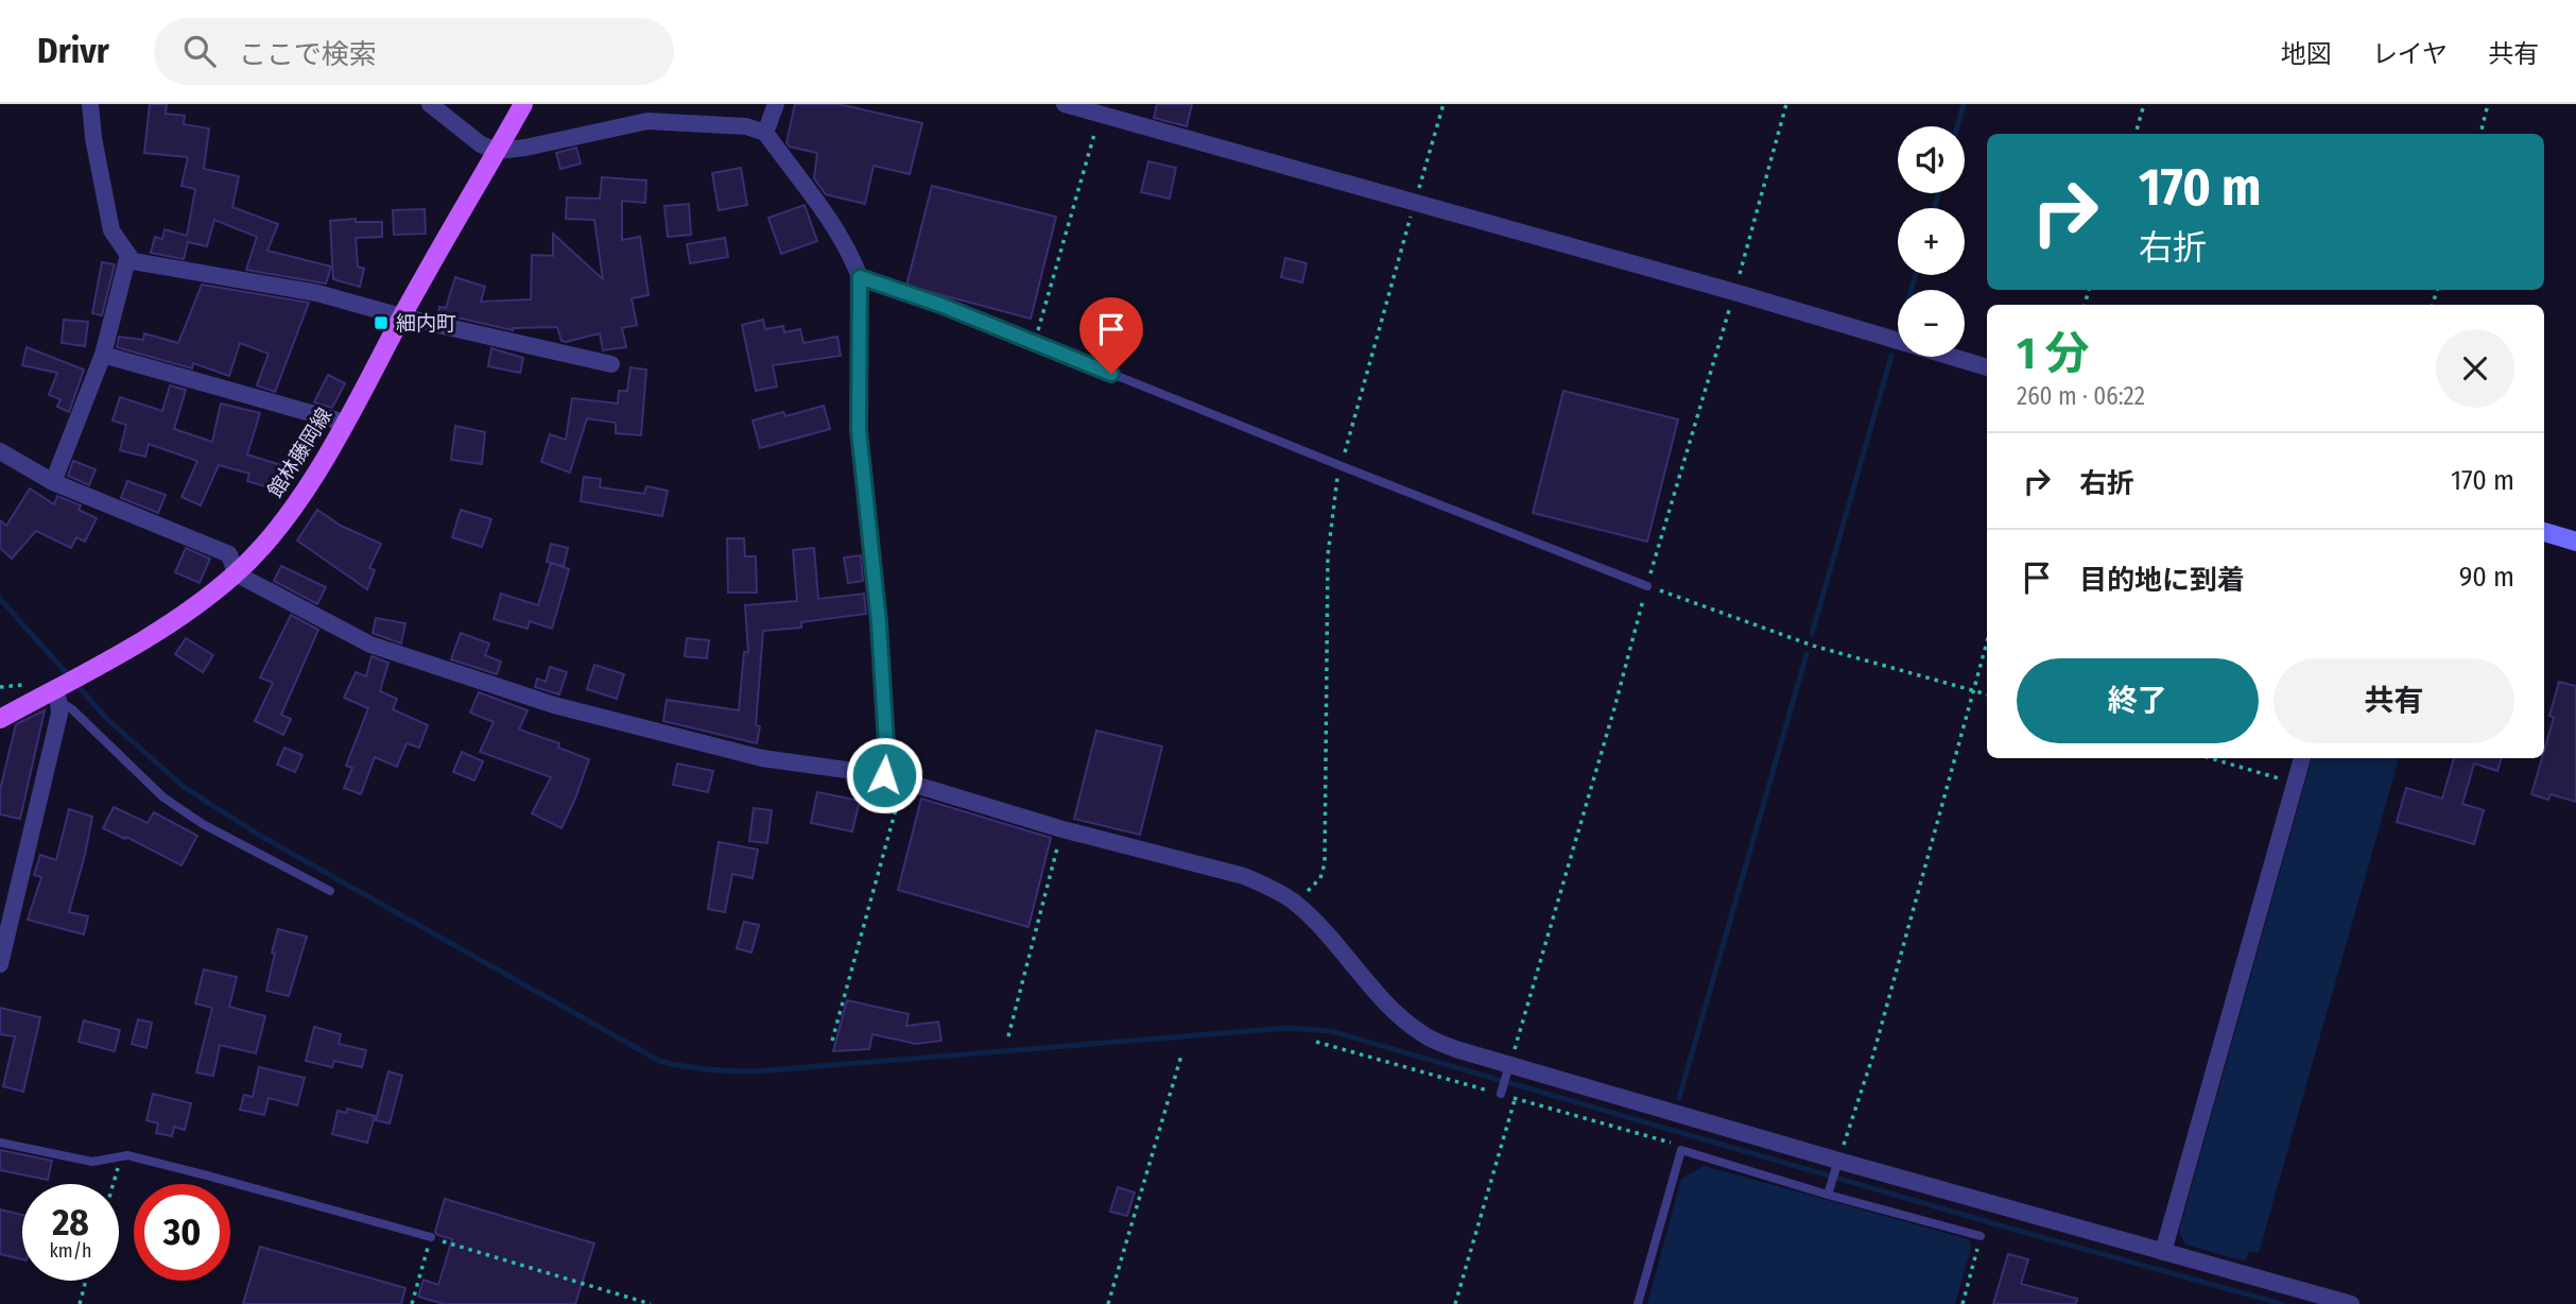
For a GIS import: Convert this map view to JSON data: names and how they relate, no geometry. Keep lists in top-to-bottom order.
{
  "streets": {
    "main road": ["館林藤岡線"]
  },
  "places": {
    "transit": ["細内町"]
  },
  "page": {
    "header": "Drivr",
    "search": "ここで検索",
    "nav": ["地図", "レイヤ", "共有"],
    "map_buttons": ["+", "−"],
    "turn": ["170 m", "右折"],
    "heading": ["1 分", "260 m · 06:22"],
    "list": [
      {
        "name": "右折",
        "value": "170 m"
      },
      {
        "name": "目的地に到着",
        "value": "90 m"
      }
    ],
    "buttons": ["終了", "共有"],
    "speed": "28 km/h",
    "limit": "30"
  }
}
